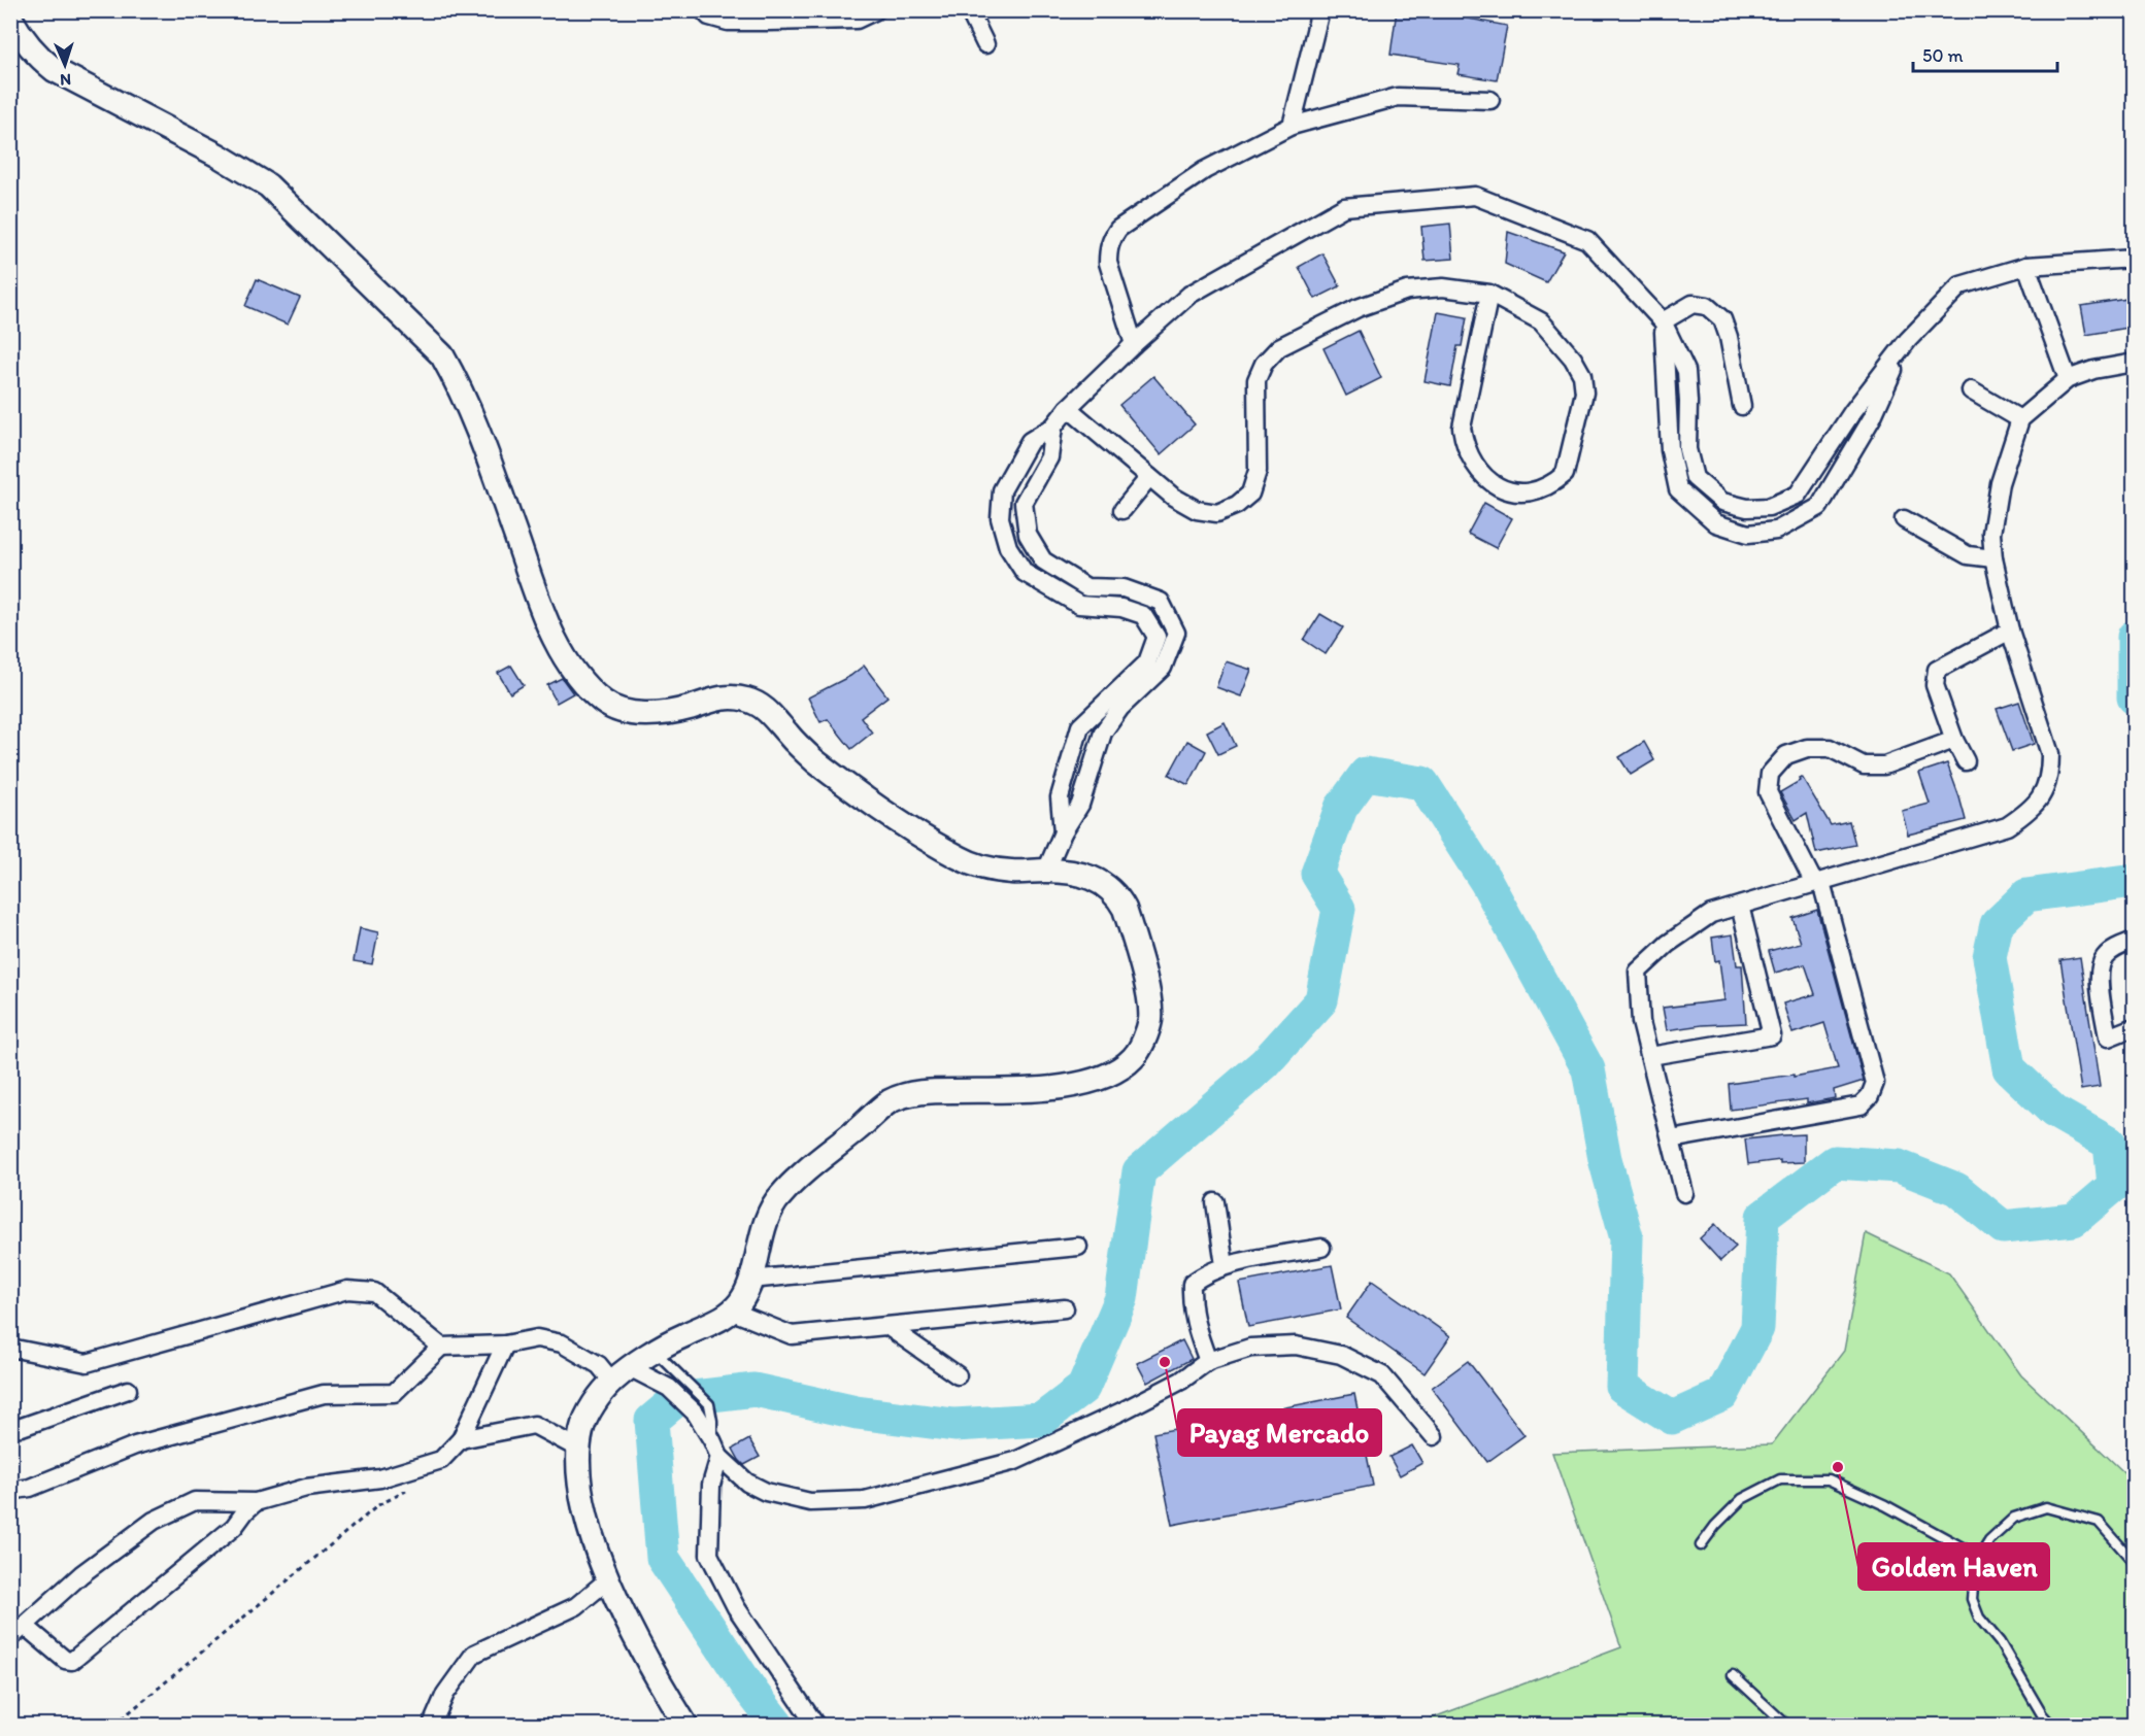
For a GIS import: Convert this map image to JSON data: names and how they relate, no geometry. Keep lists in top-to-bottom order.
{
  "places": ["Payag Mercado", "Golden Haven"],
  "scale_bar": "50 m",
  "north": "bottom"
}
